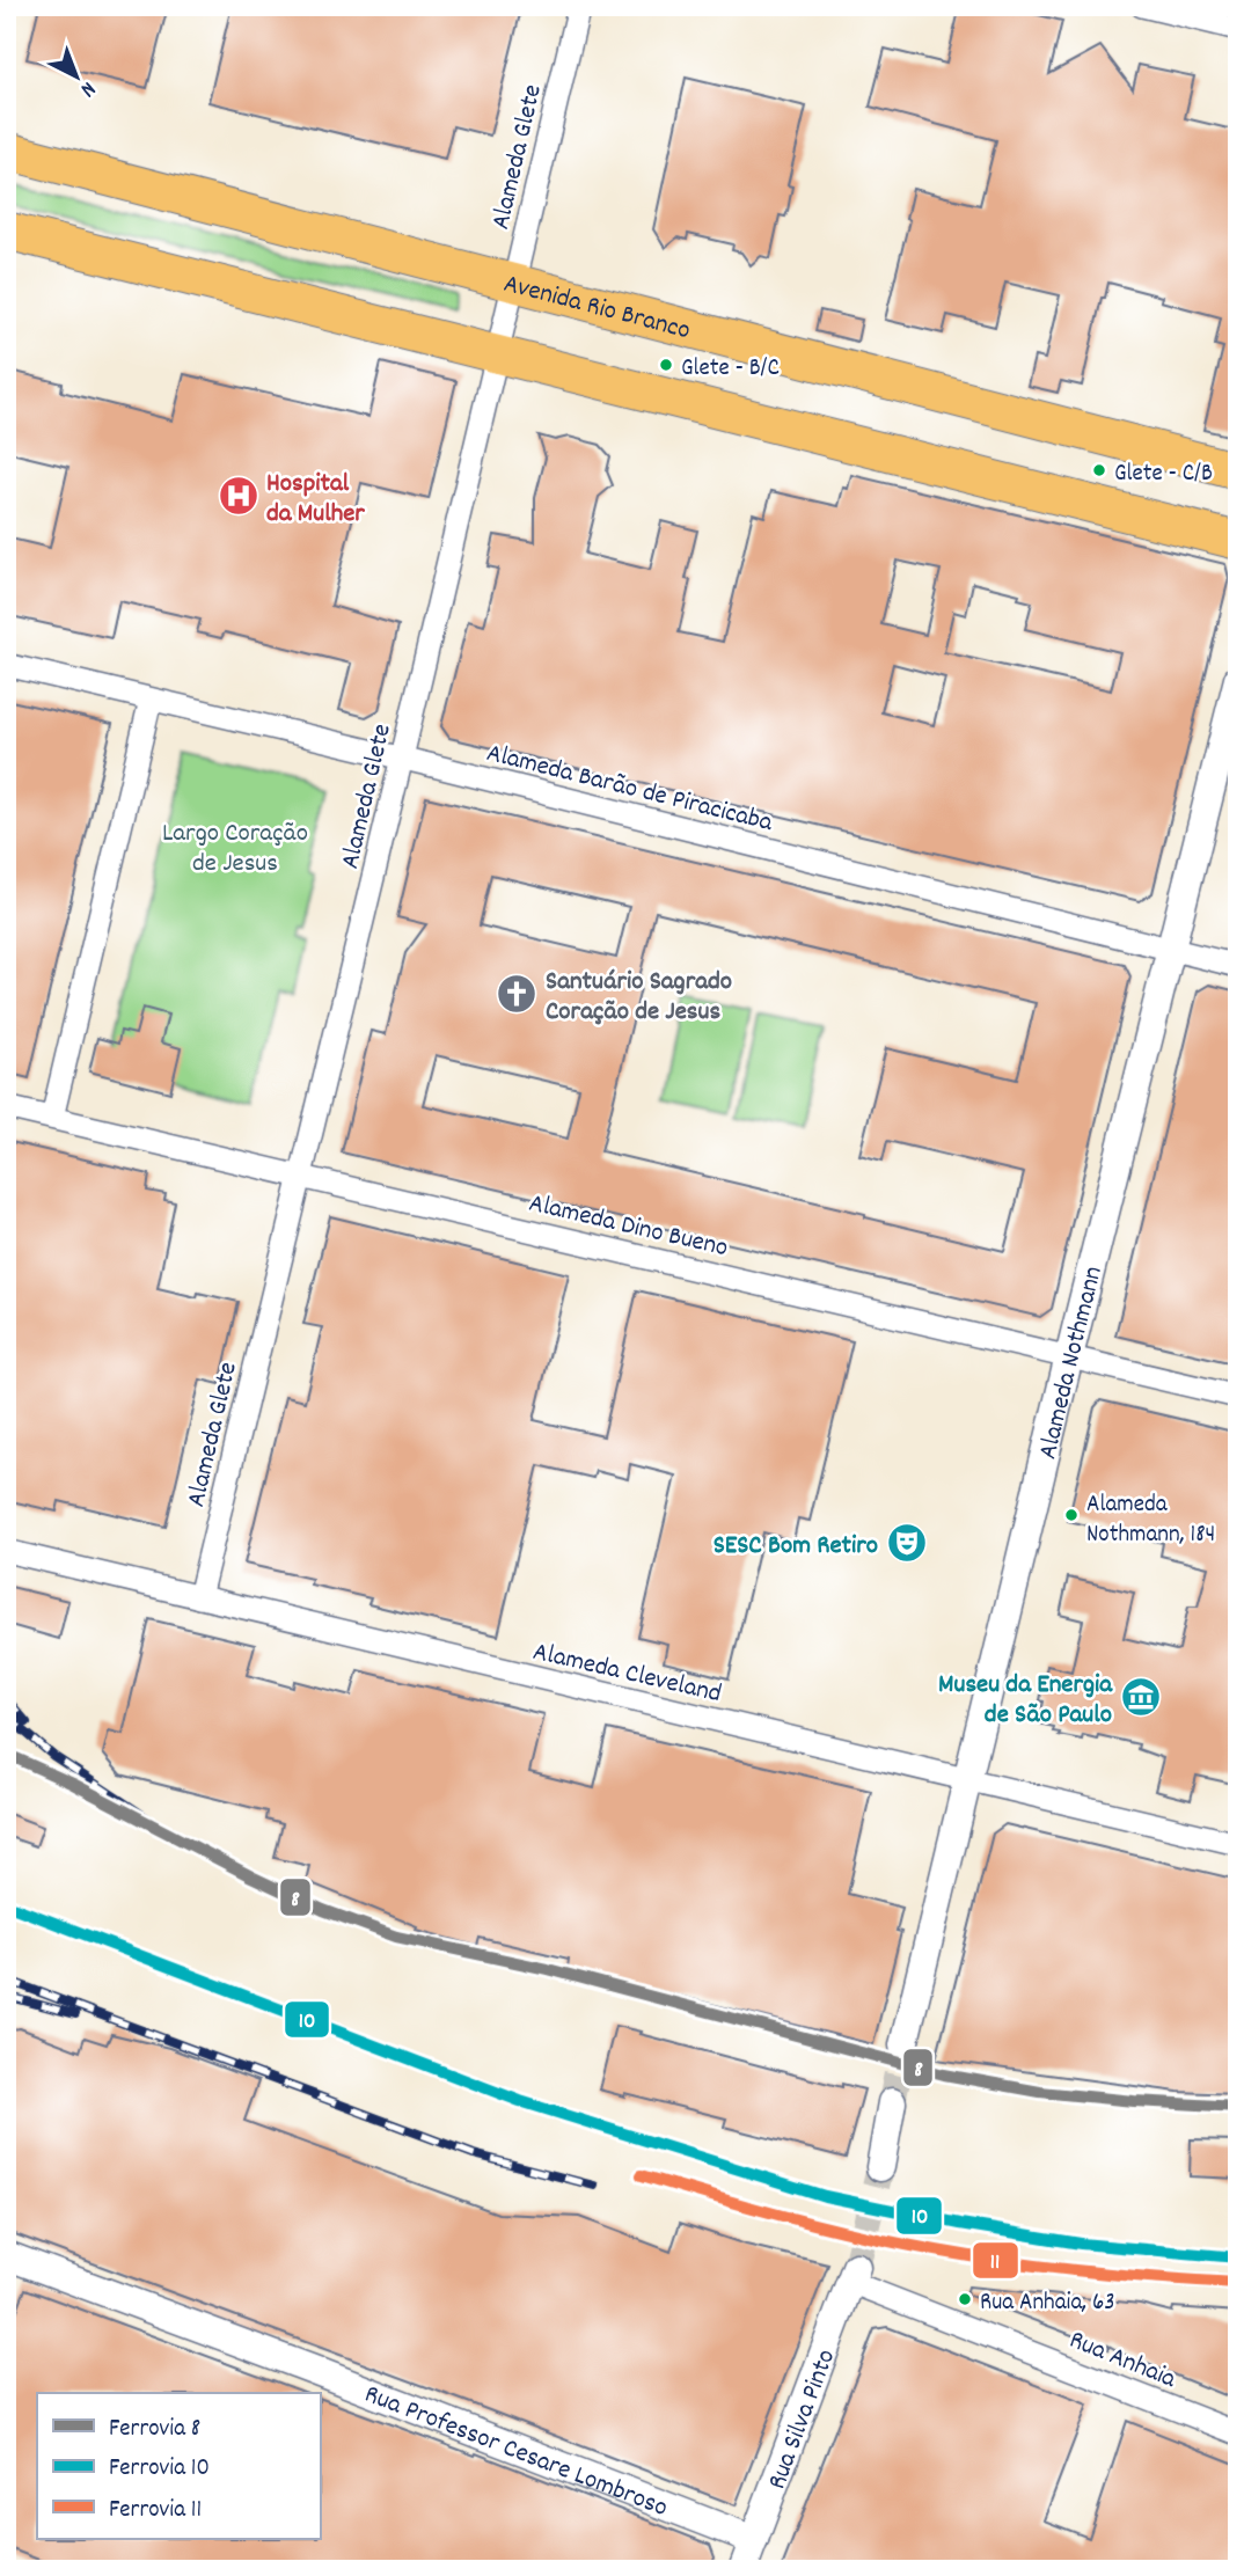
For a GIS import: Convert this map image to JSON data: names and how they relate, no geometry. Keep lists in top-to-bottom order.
{
  "streets": {
    "main road": ["Avenida Rio Branco"],
    "street": [
      "Alameda Glete",
      "Alameda Barão de Piracicaba",
      "Alameda Dino Bueno",
      "Alameda Nothmann",
      "Alameda Cleveland",
      "Rua Anhaia",
      "Rua Silva Pinto",
      "Rua Professor Cesare Lombroso"
    ]
  },
  "crossings": [
    ["Alameda Glete", "Avenida Rio Branco"],
    ["Alameda Glete", "Alameda Barão de Piracicaba"],
    ["Alameda Glete", "Alameda Dino Bueno"],
    ["Alameda Glete", "Alameda Cleveland"],
    ["Alameda Barão de Piracicaba", "Alameda Nothmann"],
    ["Alameda Dino Bueno", "Alameda Nothmann"],
    ["Alameda Nothmann", "Alameda Cleveland"],
    ["Rua Anhaia", "Rua Silva Pinto"],
    ["Rua Silva Pinto", "Rua Professor Cesare Lombroso"]
  ],
  "parks": ["Largo Coração de Jesus"],
  "places": {
    "other": [
      "Glete - B/C",
      "Glete - C/B",
      "Alameda Nothmann, 184",
      "Rua Anhaia, 63"
    ],
    "hospital": ["Hospital da Mulher"],
    "church": ["Santuário Sagrado Coração de Jesus"],
    "theatre": ["SESC Bom Retiro"],
    "museum": ["Museu da Energia de São Paulo"]
  },
  "lines": ["rail line 8", "rail line 10", "rail line 11"],
  "legend": ["Ferrovia 8", "Ferrovia 10", "Ferrovia 11"],
  "north": "bottom right"
}
